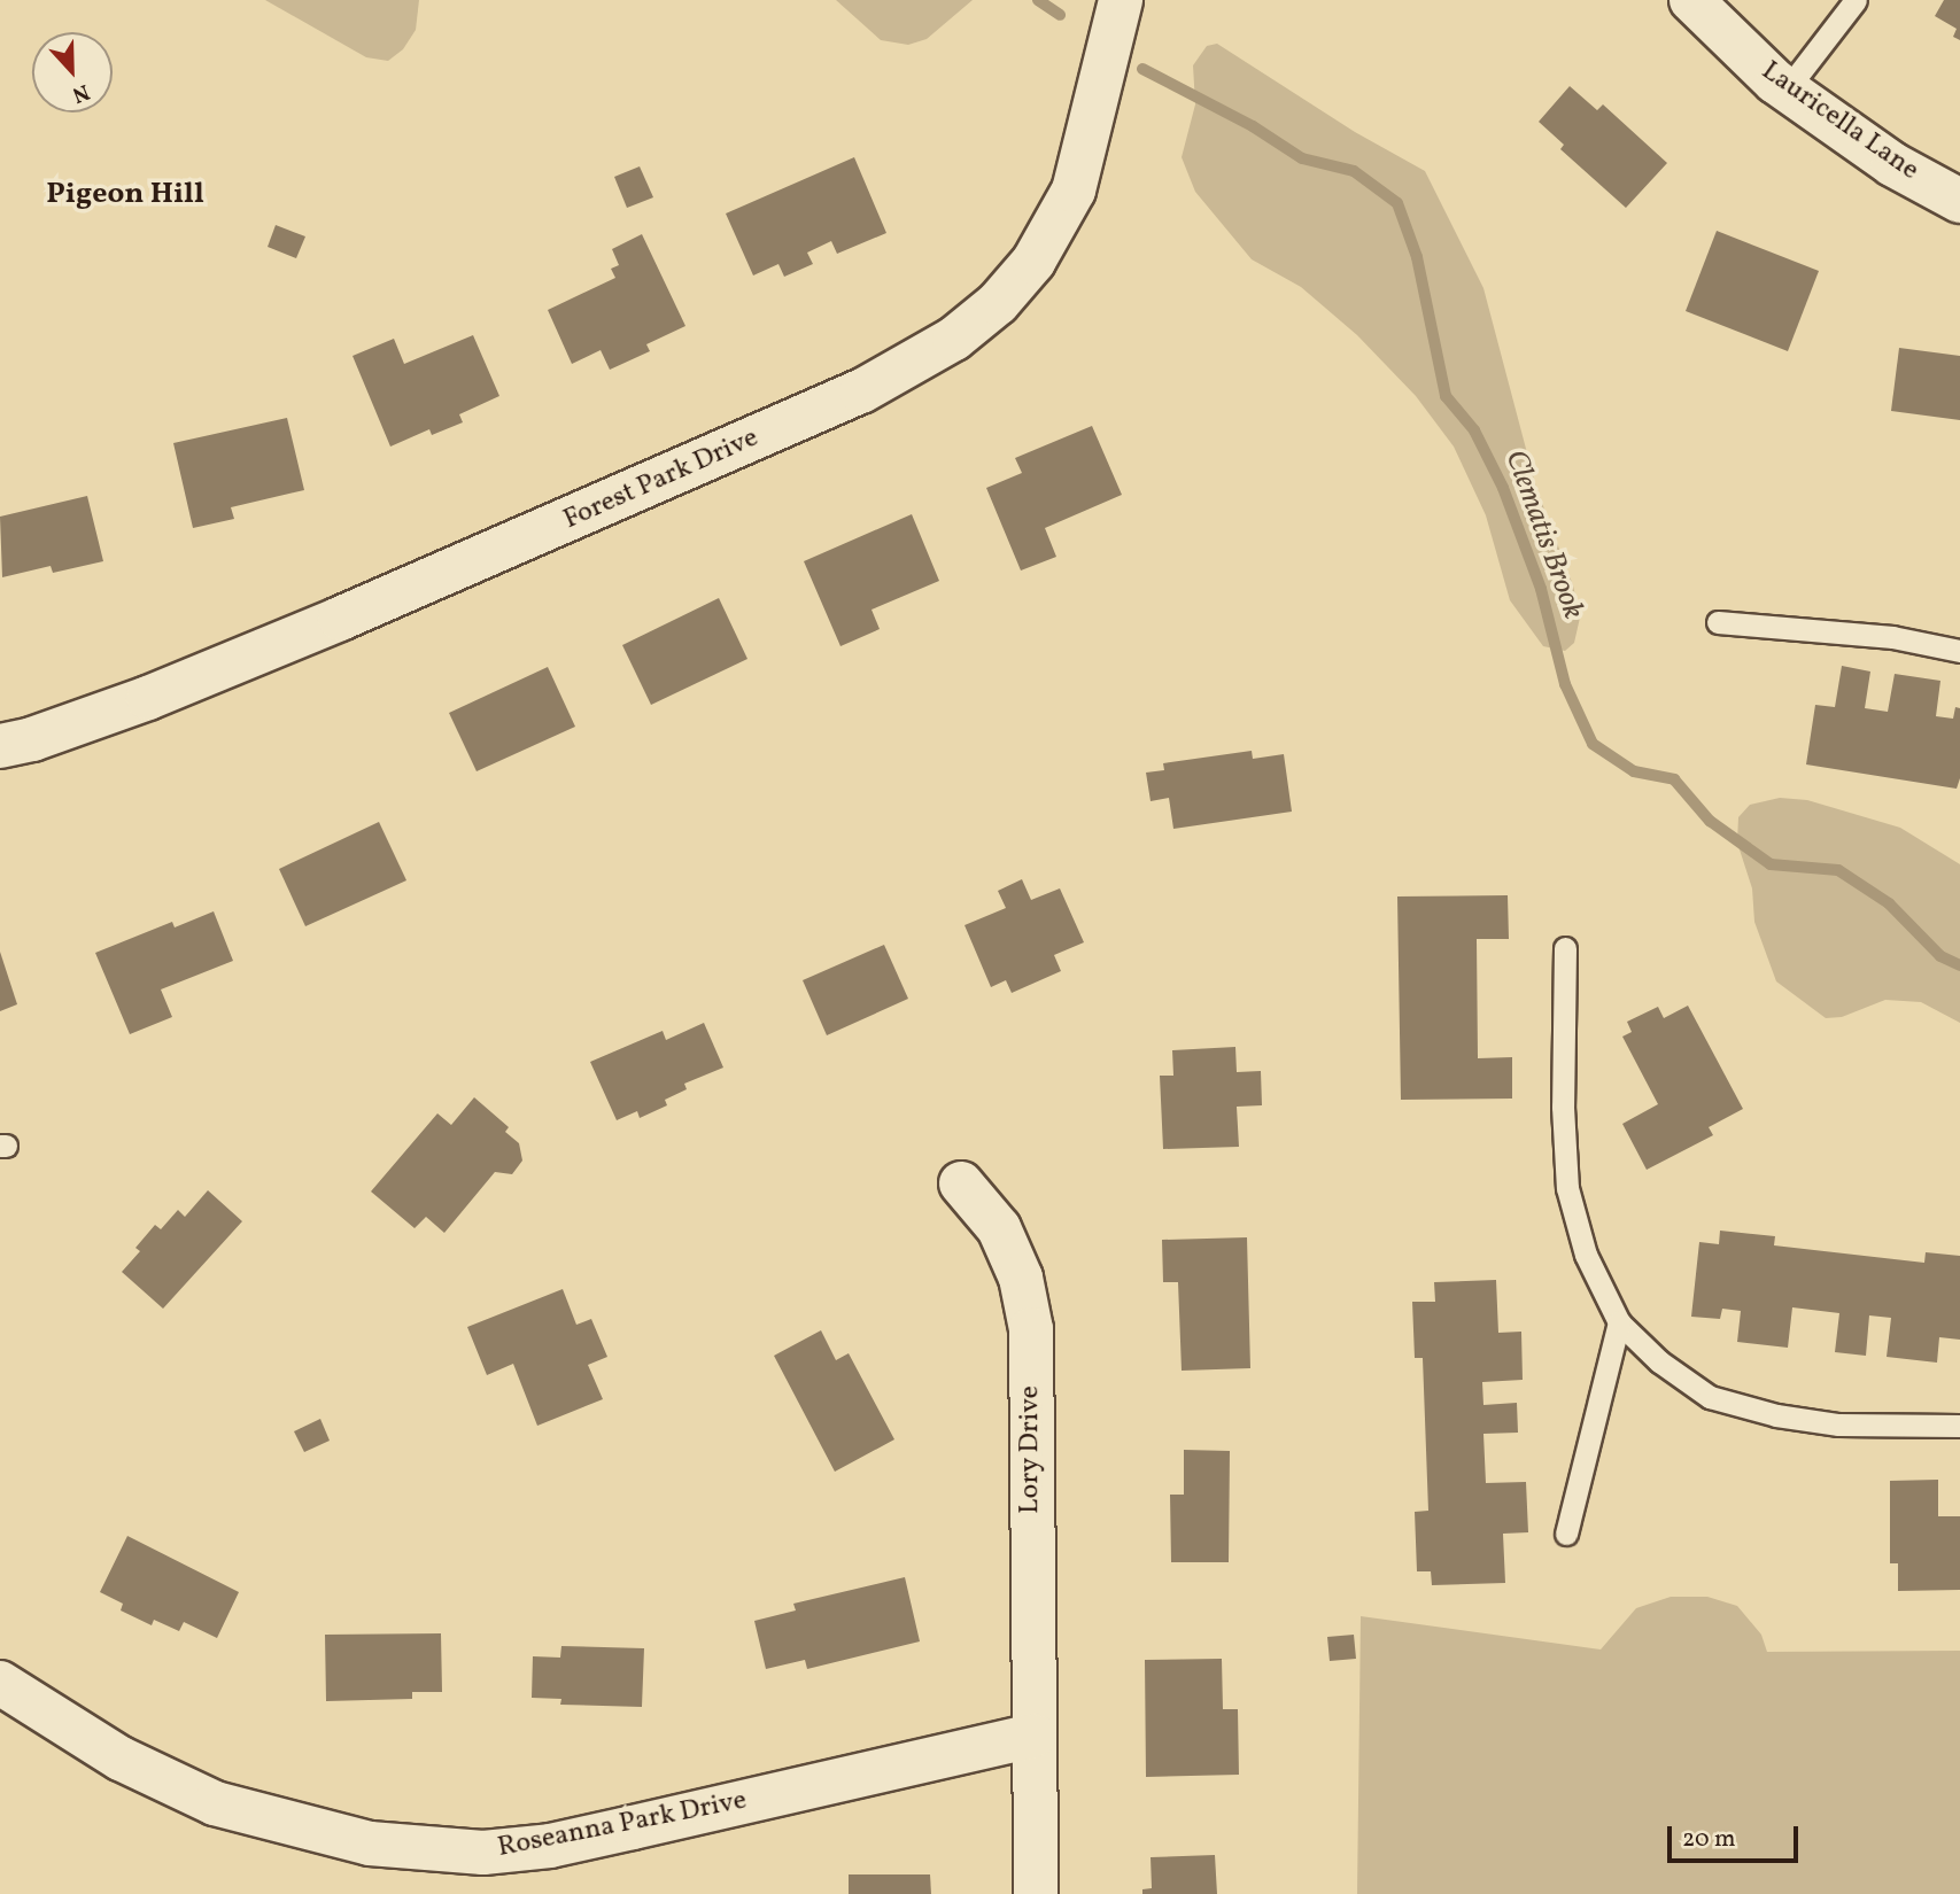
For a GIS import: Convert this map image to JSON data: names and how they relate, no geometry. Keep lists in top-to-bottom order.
{
  "streets": {
    "street": [
      "Lauricella Lane",
      "Forest Park Drive",
      "Lory Drive",
      "Roseanna Park Drive"
    ]
  },
  "crossings": [
    ["Lory Drive", "Roseanna Park Drive"]
  ],
  "districts": ["Pigeon Hill"],
  "water": ["Clematis Brook"],
  "scale_bar": "20 m",
  "north": "bottom"
}
